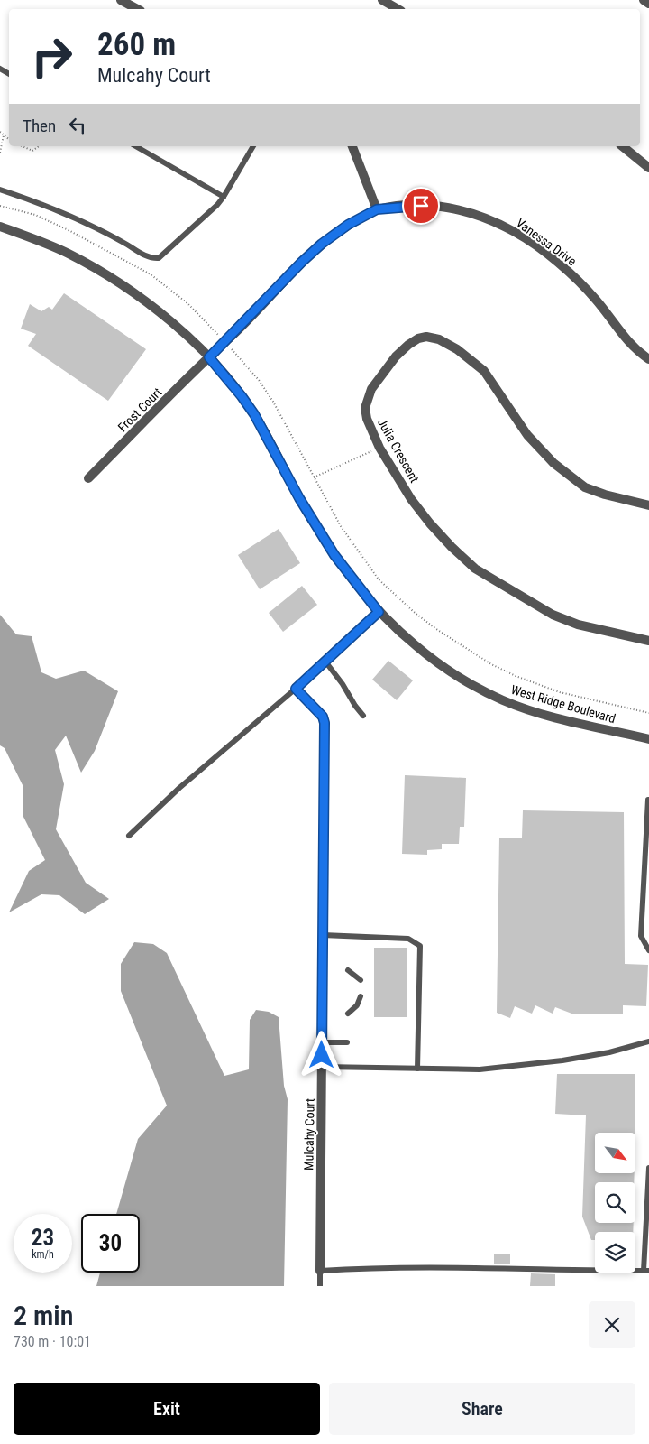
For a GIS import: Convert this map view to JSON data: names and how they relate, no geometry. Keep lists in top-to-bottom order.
{
  "streets": {
    "street": [
      "Vanessa Drive",
      "Frost Court",
      "Julia Crescent",
      "West Ridge Boulevard",
      "Mulcahy Court"
    ]
  },
  "crossings": [
    ["Vanessa Drive", "Frost Court"],
    ["Vanessa Drive", "West Ridge Boulevard"],
    ["Frost Court", "West Ridge Boulevard"]
  ],
  "north": "bottom right",
  "page": {
    "turn": ["260 m", "Mulcahy Court"],
    "then": "Then",
    "speed": "23 km/h",
    "limit": "30",
    "heading": ["2 min", "730 m · 10:01"],
    "buttons": ["Exit", "Share"]
  }
}
